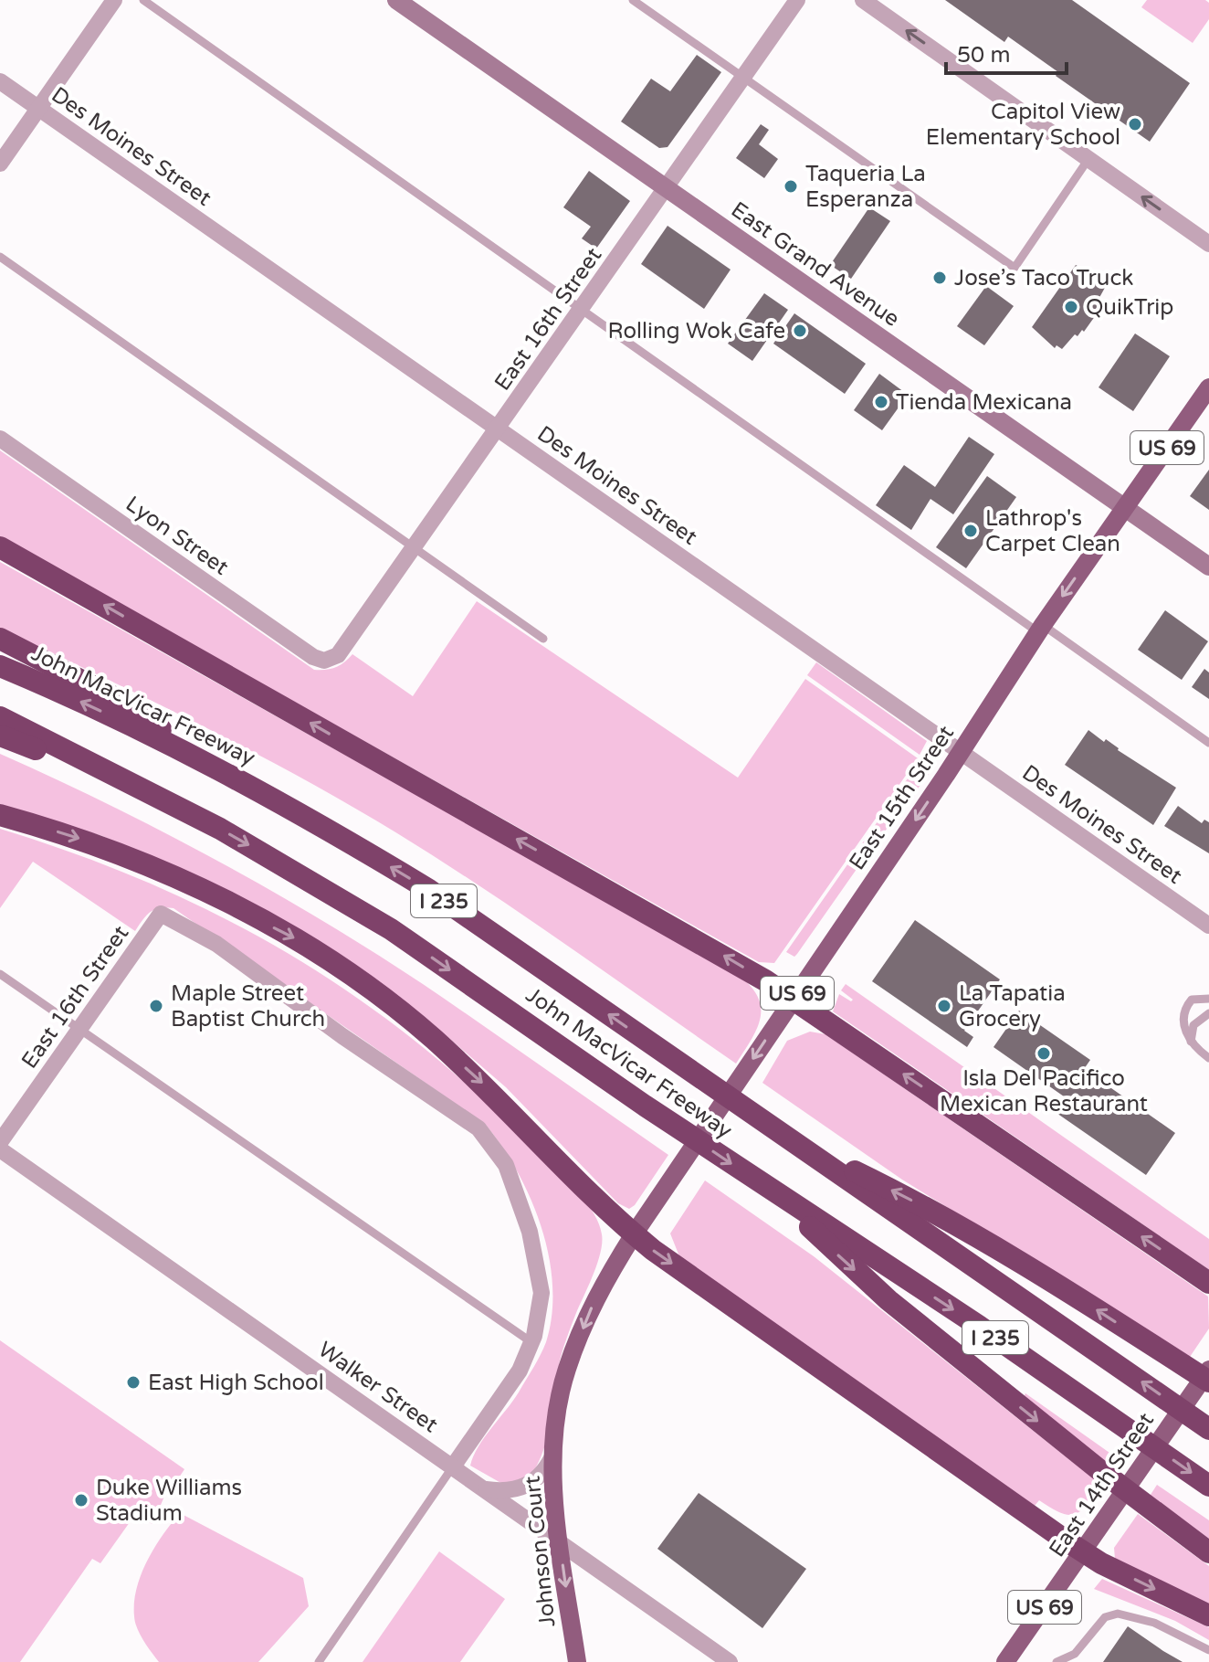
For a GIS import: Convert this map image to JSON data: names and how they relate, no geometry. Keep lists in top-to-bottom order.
{
  "streets": {
    "highway": ["John MacVicar Freeway", "I 235"],
    "main road": [
      "East Grand Avenue",
      "US 69",
      "East 15th Street",
      "East 14th Street",
      "Johnson Court"
    ],
    "street": [
      "Des Moines Street",
      "East 16th Street",
      "Lyon Street",
      "Walker Street"
    ]
  },
  "crossings": [
    ["Des Moines Street", "East 16th Street"],
    ["Des Moines Street", "East 15th Street"],
    ["East Grand Avenue", "East 16th Street"],
    ["East Grand Avenue", "East 15th Street"],
    ["East 16th Street", "Lyon Street"],
    ["East 15th Street", "Johnson Court"],
    ["Walker Street", "Johnson Court"]
  ],
  "one_way": ["East 15th Street", "Johnson Court"],
  "places": [
    "Capitol View Elementary School",
    "Taqueria La Esperanza",
    "Jose’s Taco Truck",
    "QuikTrip",
    "Rolling Wok Cafe",
    "Tienda Mexicana",
    "Lathrop's Carpet Clean",
    "Maple Street Baptist Church",
    "La Tapatia Grocery",
    "Isla Del Pacifico Mexican Restaurant",
    "East High School",
    "Duke Williams Stadium"
  ],
  "scale_bar": "50 m"
}
